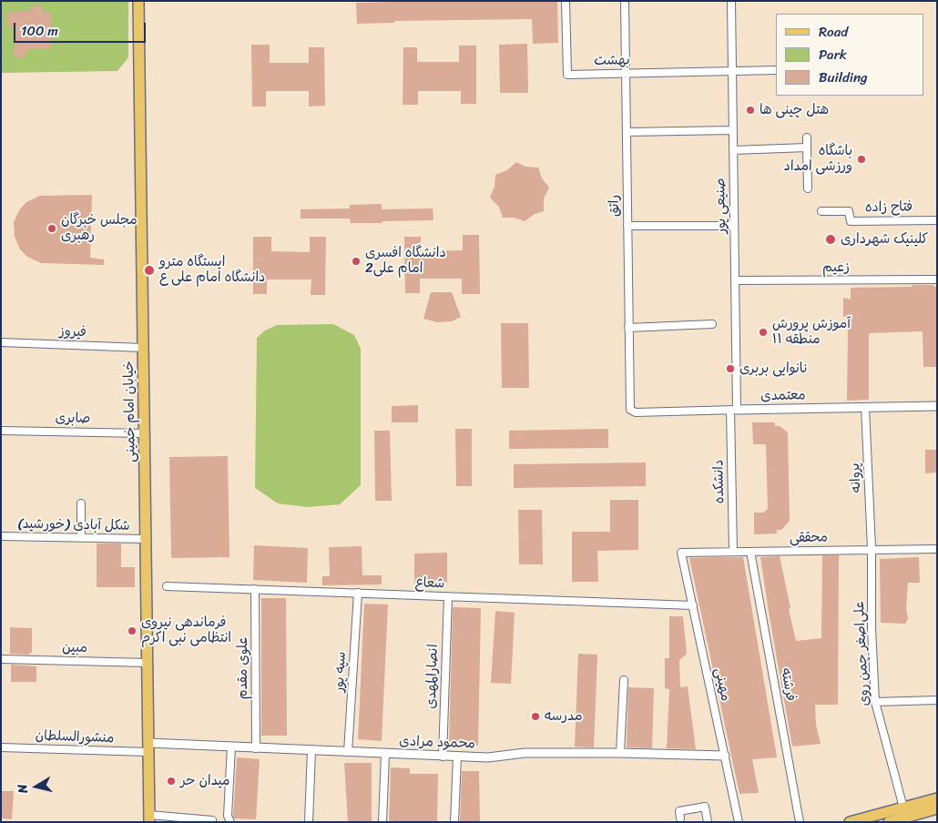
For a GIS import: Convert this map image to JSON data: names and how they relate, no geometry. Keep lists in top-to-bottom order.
{
  "streets": {
    "main road": ["خیابان امام خمینی"],
    "street": [
      "بهشت",
      "راتق",
      "صنیعی پور",
      "فتاح زاده",
      "زعیم",
      "فیروز",
      "معتمدی",
      "صابری",
      "پروانه",
      "دانشکده",
      "شکل آبادی (خورشید)",
      "محققی",
      "شعاع",
      "مبین",
      "علی‌اصغر چمن روی",
      "علوی مقدم",
      "سپه پور",
      "انصارالمهدی",
      "مهینی",
      "فرشته",
      "منشورالسلطان",
      "محمود مرادی"
    ]
  },
  "crossings": [
    ["بهشت", "راتق"],
    ["بهشت", "صنیعی پور"],
    ["راتق", "معتمدی"],
    ["صنیعی پور", "زعیم"],
    ["صنیعی پور", "معتمدی"],
    ["صنیعی پور", "دانشکده"],
    ["فیروز", "خیابان امام خمینی"],
    ["معتمدی", "پروانه"],
    ["معتمدی", "دانشکده"],
    ["خیابان امام خمینی", "صابری"],
    ["خیابان امام خمینی", "شکل آبادی (خورشید)"],
    ["خیابان امام خمینی", "مبین"],
    ["خیابان امام خمینی", "منشورالسلطان"],
    ["خیابان امام خمینی", "محمود مرادی"],
    ["پروانه", "محققی"],
    ["پروانه", "علی‌اصغر چمن روی"],
    ["دانشکده", "محققی"],
    ["محققی", "علی‌اصغر چمن روی"],
    ["محققی", "مهینی"],
    ["محققی", "فرشته"],
    ["شعاع", "علوی مقدم"],
    ["شعاع", "سپه پور"],
    ["شعاع", "انصارالمهدی"],
    ["شعاع", "مهینی"],
    ["علوی مقدم", "محمود مرادی"],
    ["سپه پور", "محمود مرادی"],
    ["انصارالمهدی", "محمود مرادی"],
    ["مهینی", "محمود مرادی"],
    ["منشورالسلطان", "محمود مرادی"]
  ],
  "places": [
    "هتل چینی ها",
    "باشگاه ورزشی امداد",
    "مجلس خبرگان رهبری",
    "کلینیک شهرداری",
    "دانشگاه افسری امام علی2",
    "ایستگاه مترو دانشگاه امام علی ع",
    "آموزش پرورش منطقه ۱۱",
    "نانوایی بربری",
    "فرماندهی نیروی انتظامی نبی اکرم",
    "مدرسه",
    "میدان حر"
  ],
  "legend": ["Road", "Park", "Building"],
  "scale_bar": "100 m",
  "north": "left"
}
